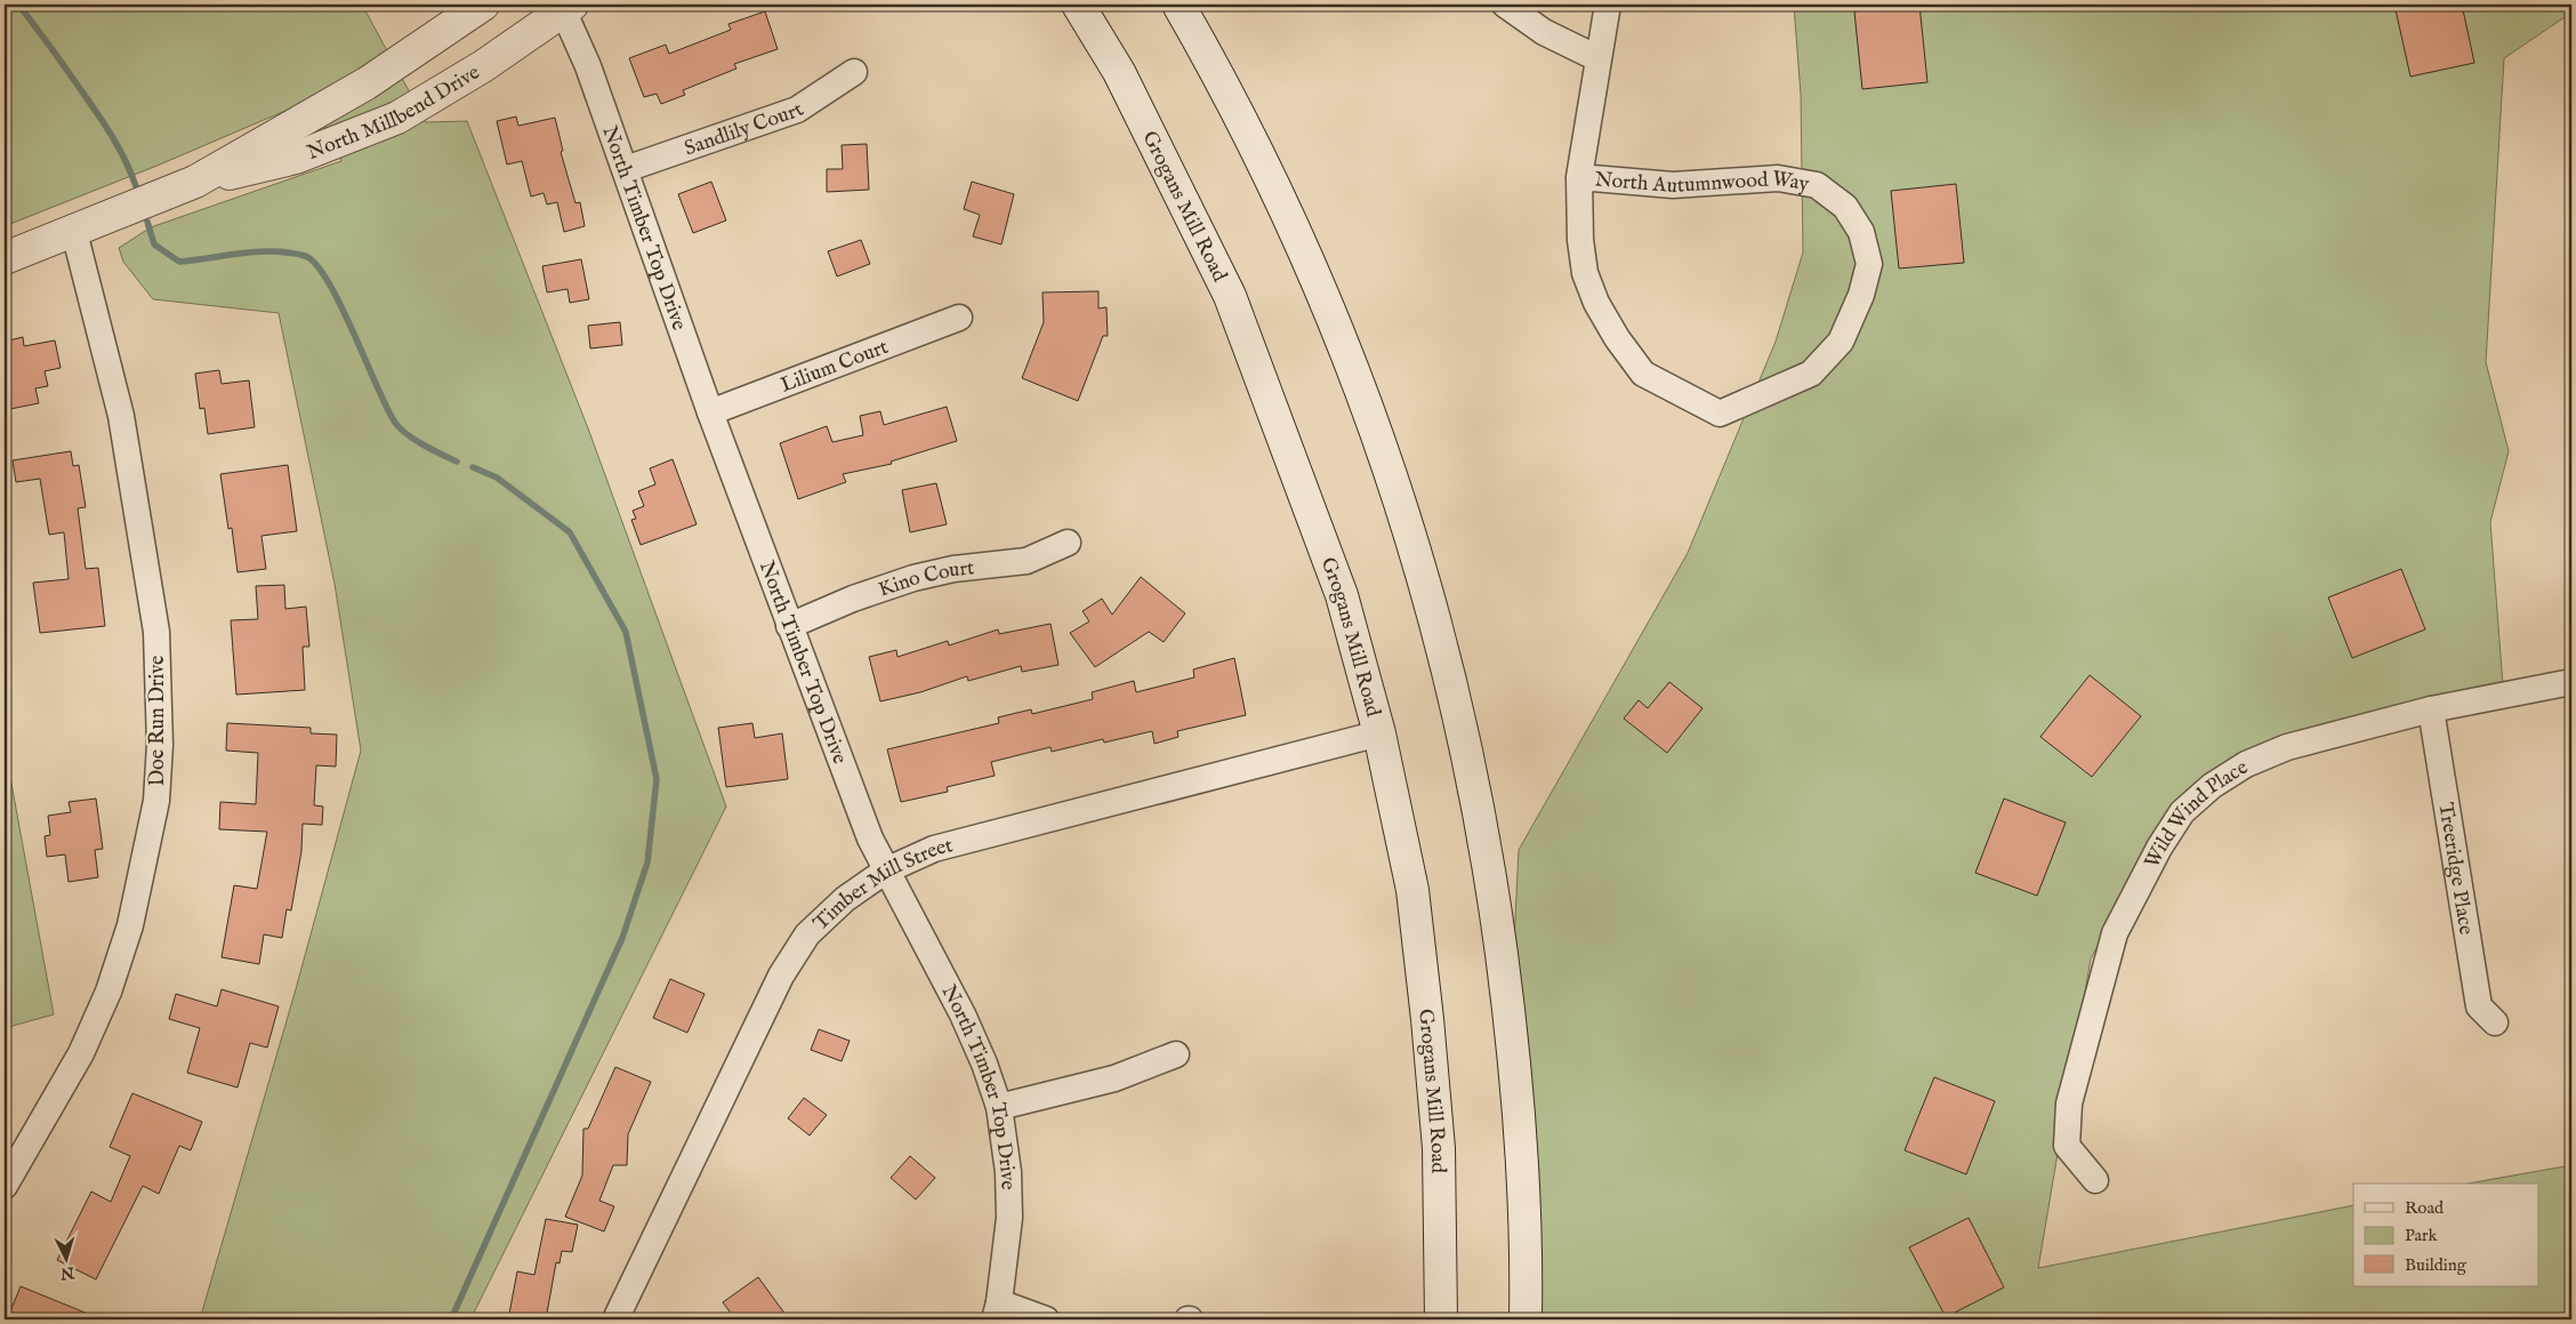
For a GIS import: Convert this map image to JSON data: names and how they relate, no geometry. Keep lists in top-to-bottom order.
{
  "streets": {
    "main road": ["North Millbend Drive", "Grogans Mill Road"],
    "street": [
      "Sandlily Court",
      "North Autumnwood Way",
      "North Timber Top Drive",
      "Lilium Court",
      "Kino Court",
      "Doe Run Drive",
      "Wild Wind Place",
      "Treeridge Place",
      "Timber Mill Street"
    ]
  },
  "crossings": [
    ["North Millbend Drive", "North Timber Top Drive"],
    ["North Millbend Drive", "Doe Run Drive"],
    ["Sandlily Court", "North Timber Top Drive"],
    ["Grogans Mill Road", "Timber Mill Street"],
    ["North Timber Top Drive", "Lilium Court"],
    ["North Timber Top Drive", "Kino Court"],
    ["North Timber Top Drive", "Timber Mill Street"],
    ["Wild Wind Place", "Treeridge Place"]
  ],
  "legend": ["Road", "Park", "Building"],
  "north": "bottom"
}
